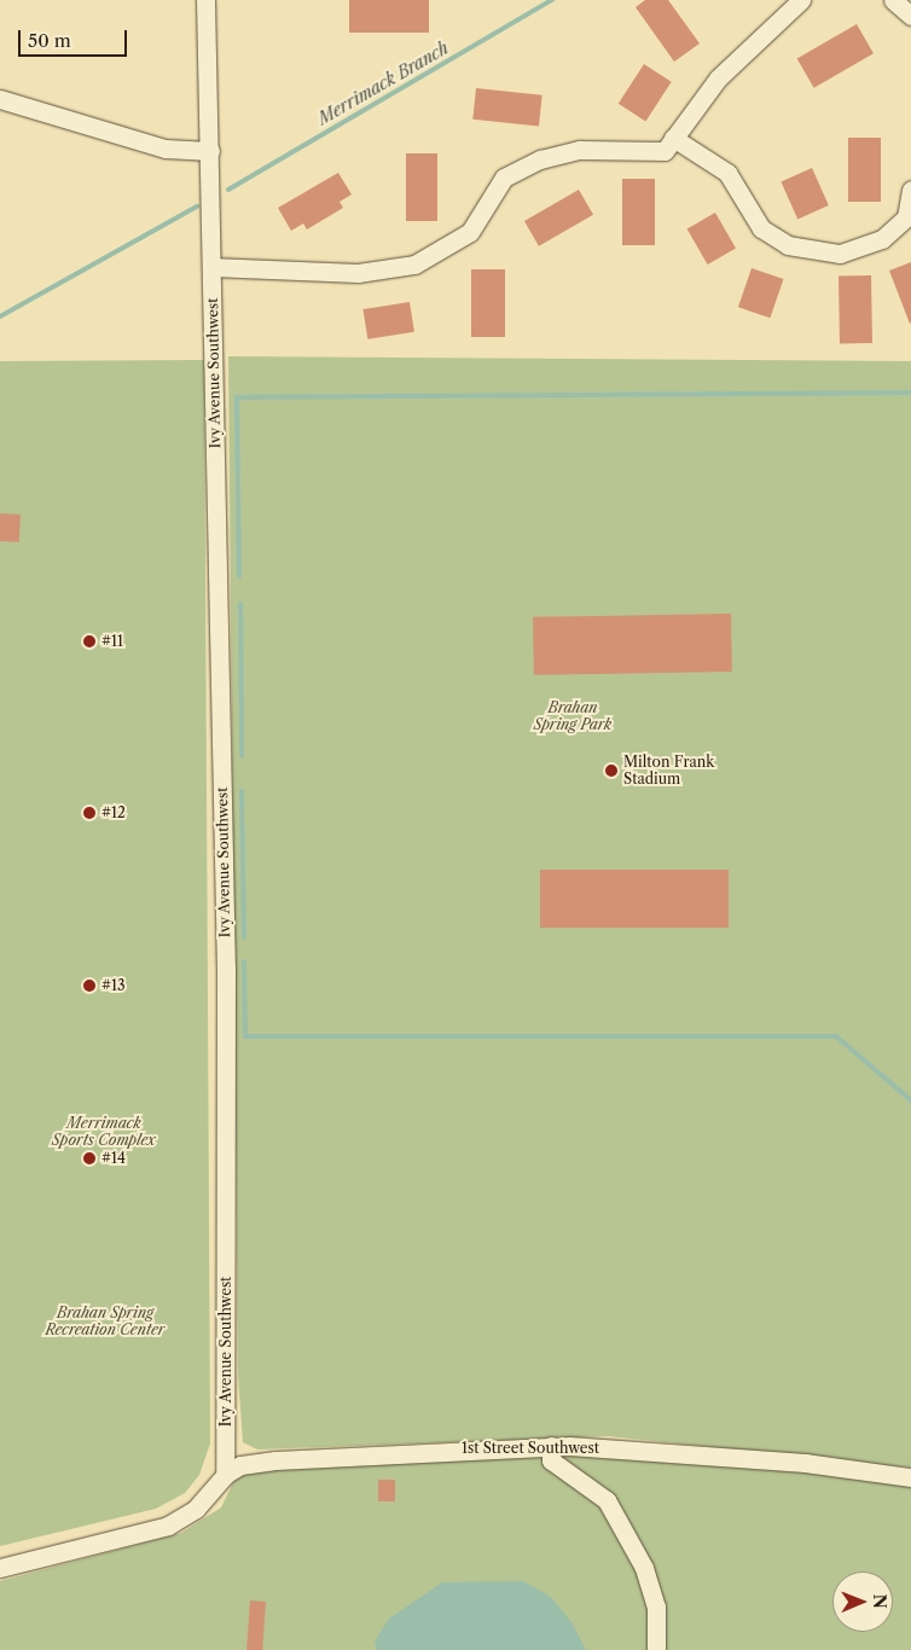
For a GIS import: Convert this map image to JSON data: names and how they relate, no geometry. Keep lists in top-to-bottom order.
{
  "streets": {
    "street": ["Ivy Avenue Southwest", "1st Street Southwest"]
  },
  "crossings": [
    ["Ivy Avenue Southwest", "1st Street Southwest"]
  ],
  "water": ["Merrimack Branch"],
  "parks": ["Brahan Spring Park", "Merrimack Sports Complex", "Brahan Spring Recreation Center"],
  "places": [
    "#11",
    "Milton Frank Stadium",
    "#12",
    "#13",
    "#14"
  ],
  "scale_bar": "50 m",
  "north": "right"
}
